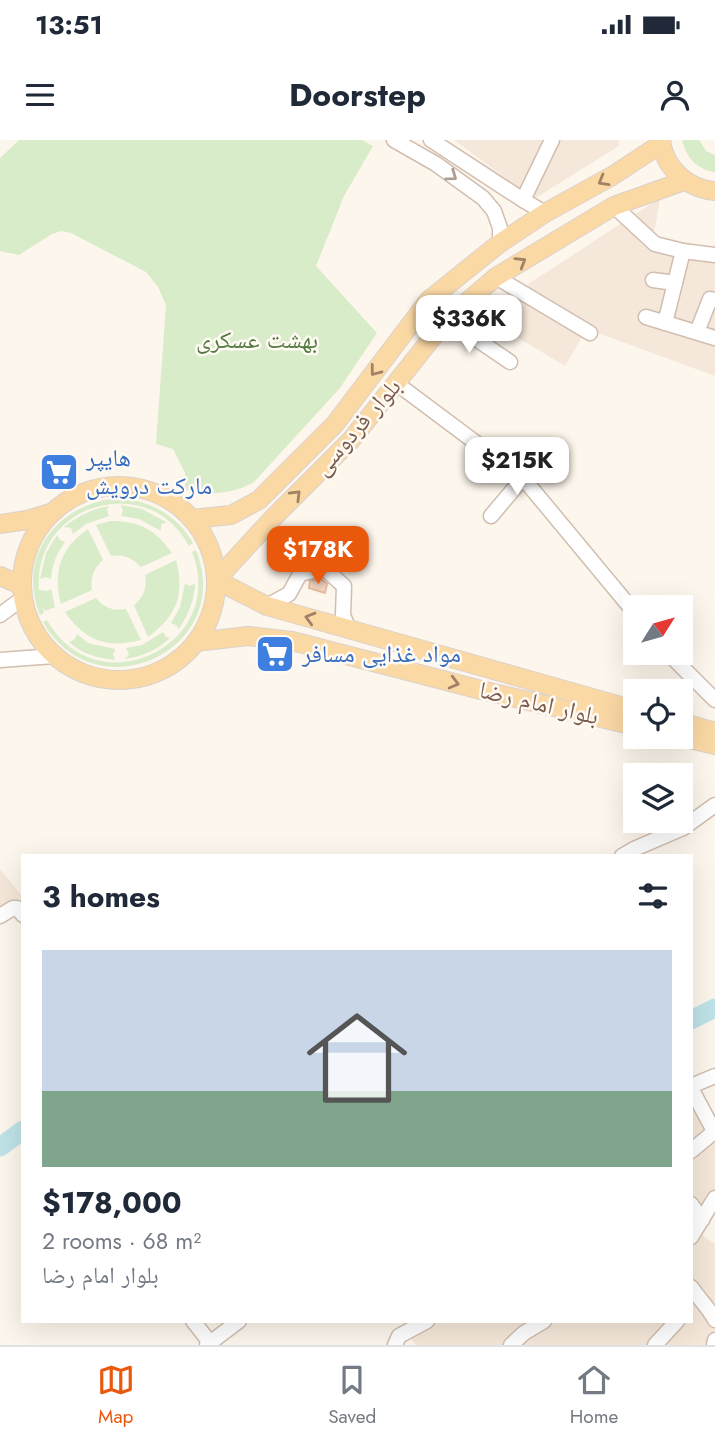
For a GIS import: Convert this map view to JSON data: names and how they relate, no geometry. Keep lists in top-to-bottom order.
{
  "streets": {
    "main road": ["بلوار فردوسی", "بلوار امام رضا"]
  },
  "crossings": [
    ["بلوار فردوسی", "بلوار امام رضا"]
  ],
  "parks": ["بهشت عسکری"],
  "places": {
    "supermarket": ["هایپر مارکت درویش", "مواد غذایی مسافر"]
  },
  "north": "top right",
  "page": {
    "status": "13:51",
    "header": "Doorstep",
    "price": ["$336K", "$215K", "$178K"],
    "heading": "3 homes",
    "list": [
      {
        "name": "$178,000",
        "note": "2 rooms · 68 m² · بلوار امام رضا"
      }
    ],
    "tabs": ["Map", "Saved", "Home"]
  }
}
